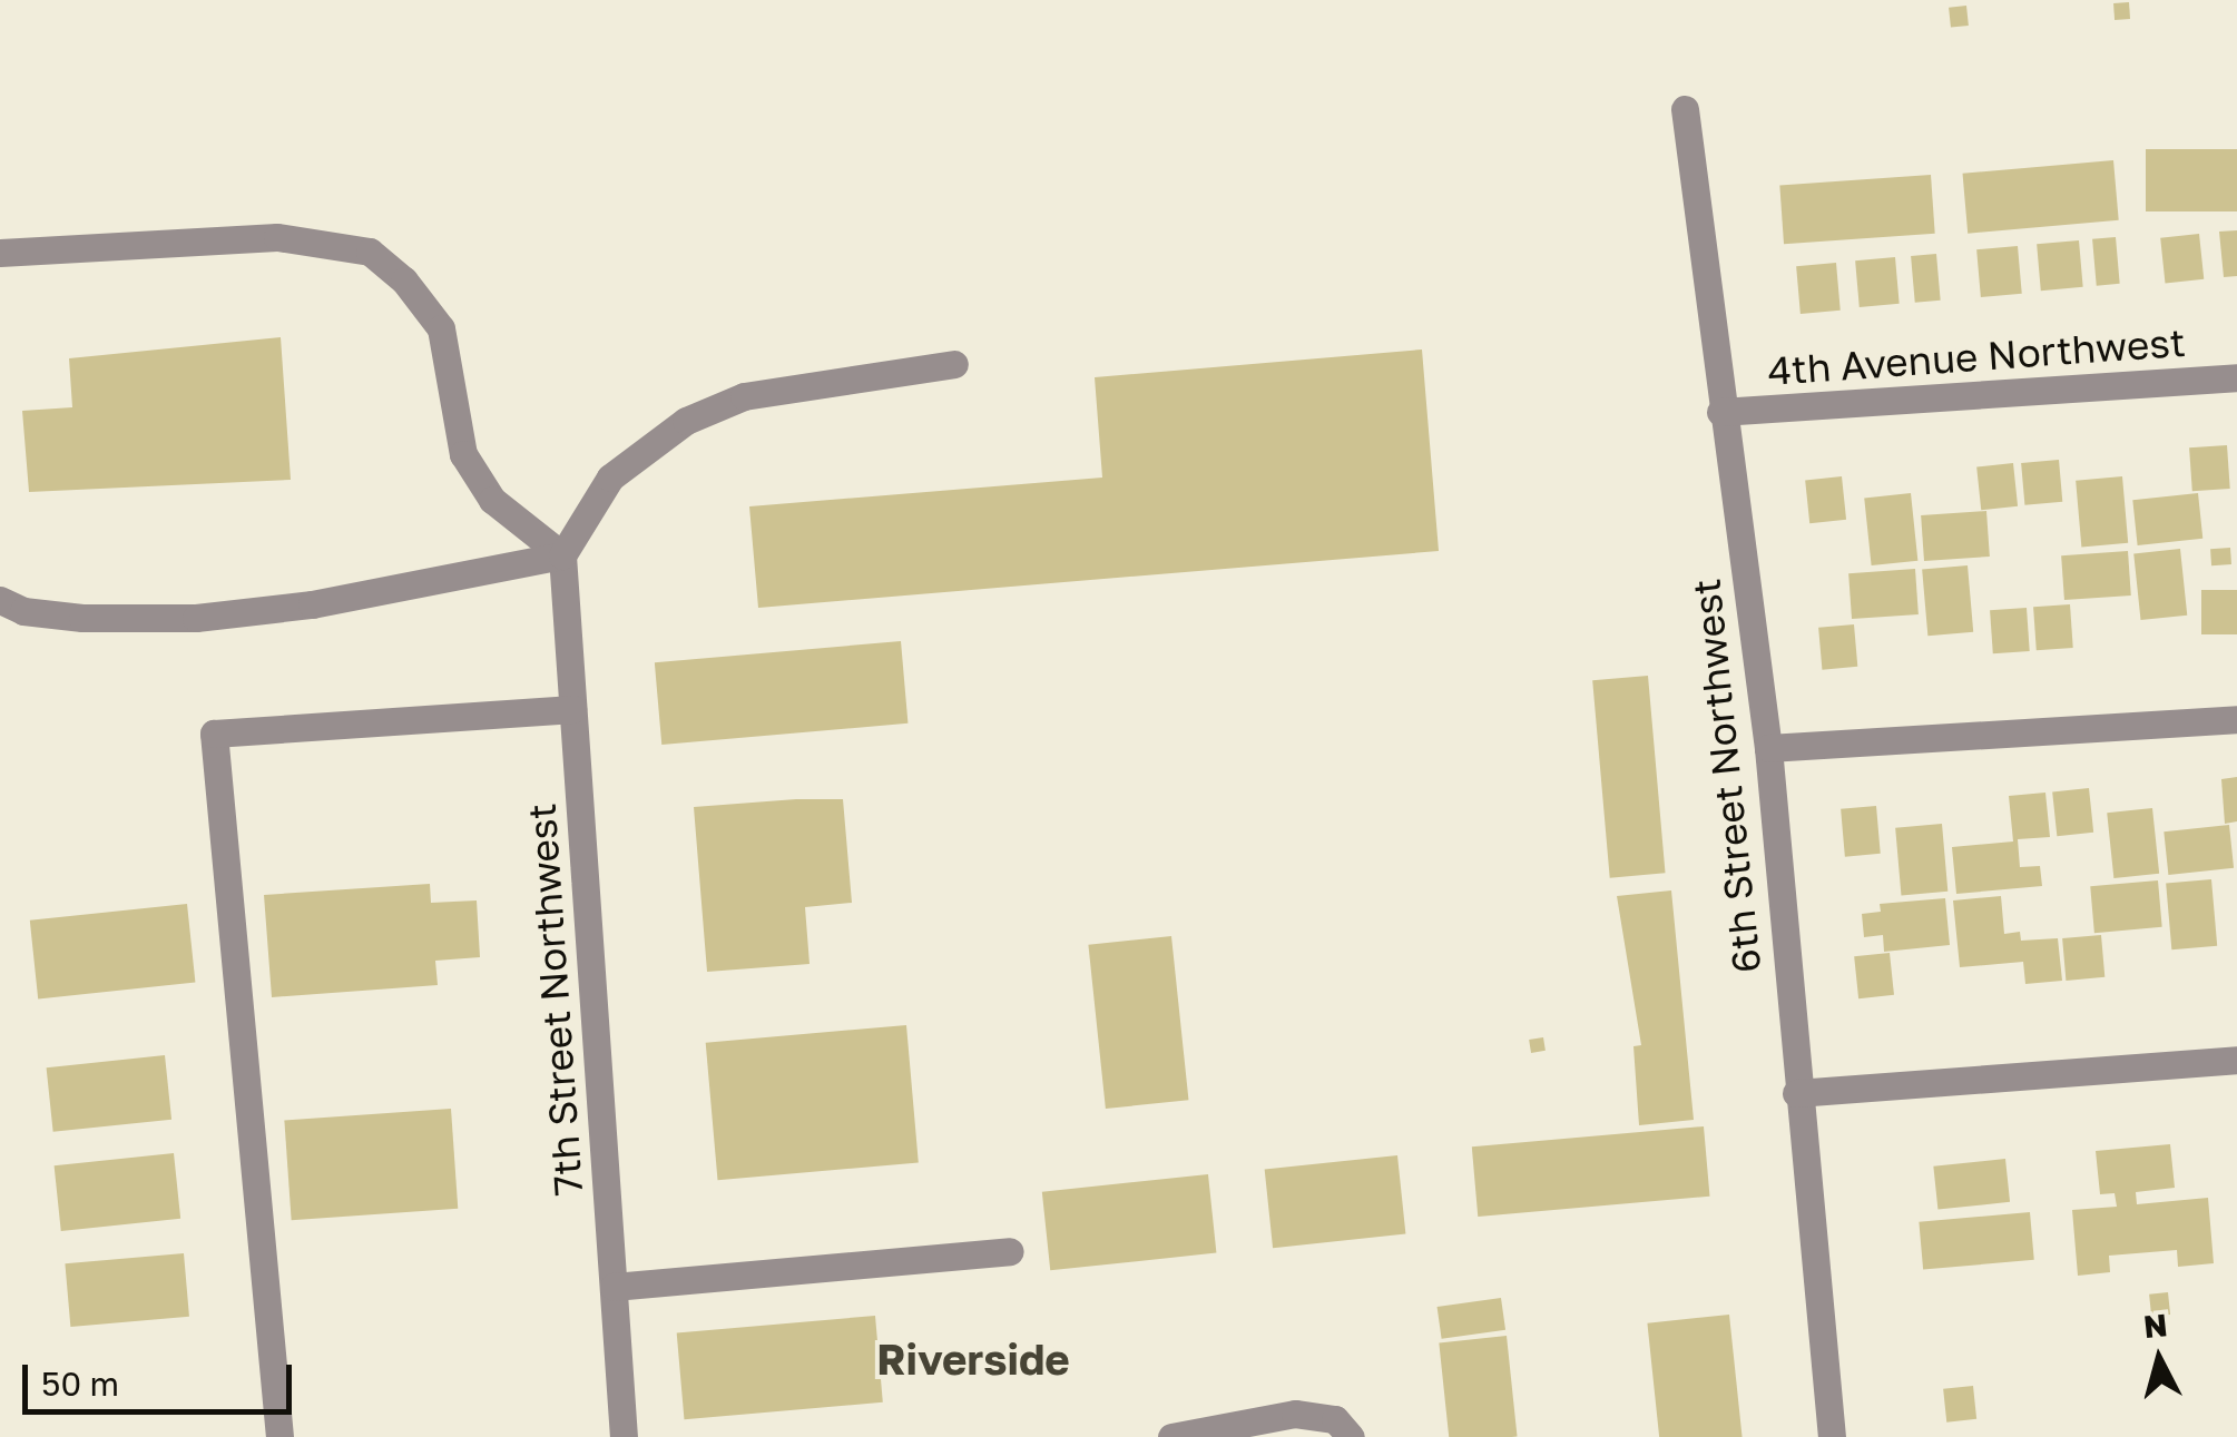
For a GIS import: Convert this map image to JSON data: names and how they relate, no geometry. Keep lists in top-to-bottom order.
{
  "streets": {
    "street": ["4th Avenue Northwest", "6th Street Northwest", "7th Street Northwest"]
  },
  "crossings": [
    ["4th Avenue Northwest", "6th Street Northwest"]
  ],
  "districts": ["Riverside"],
  "scale_bar": "50 m",
  "north": "top"
}
